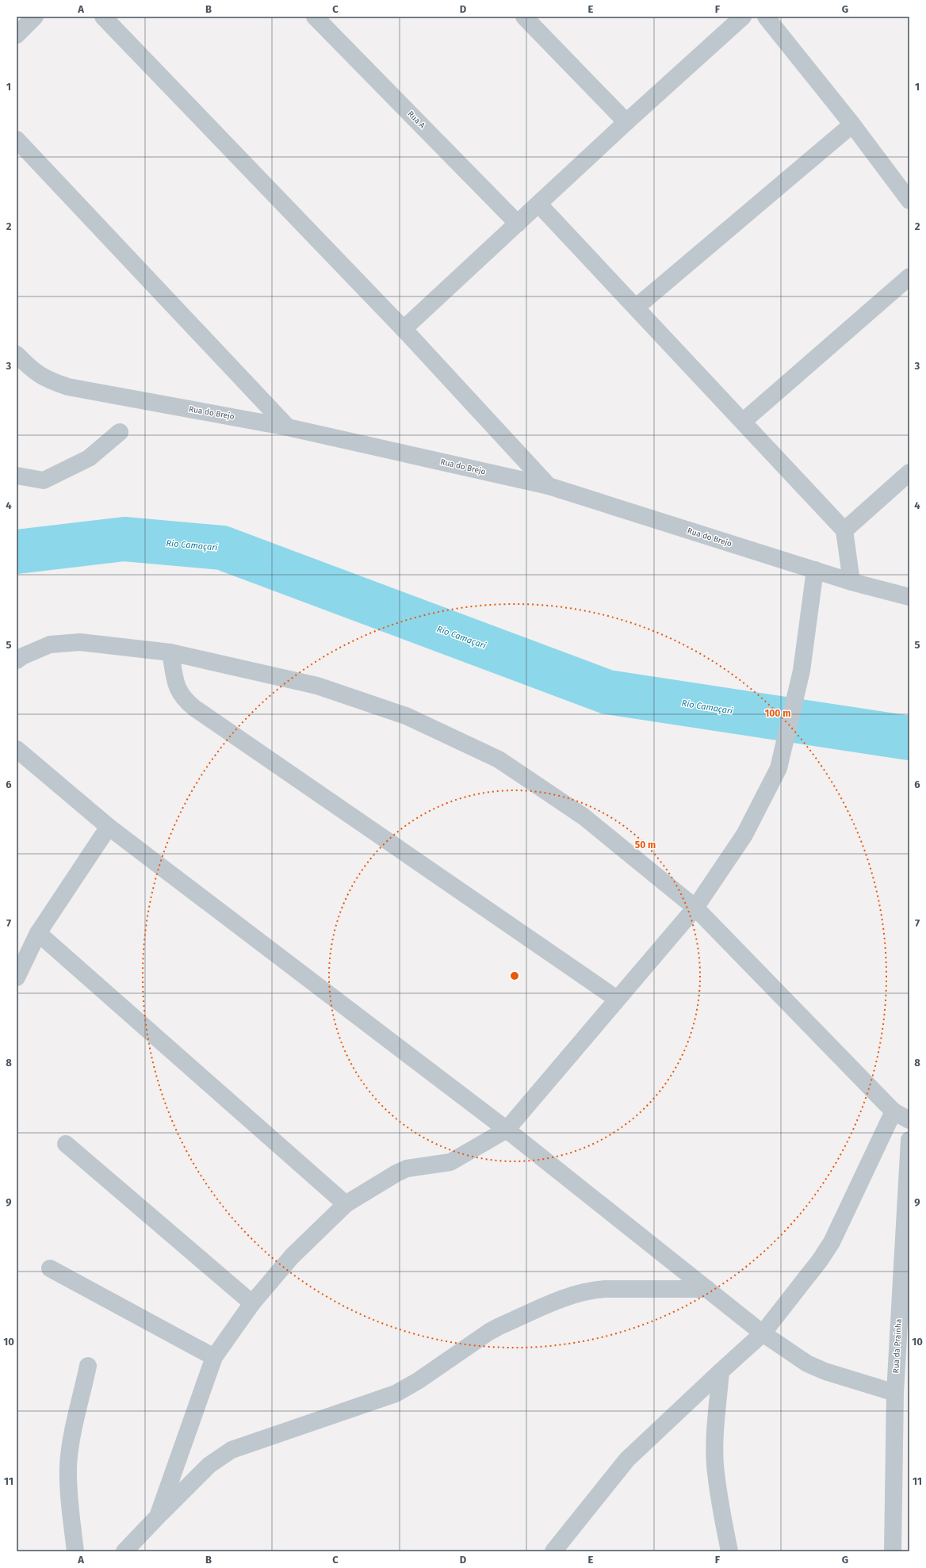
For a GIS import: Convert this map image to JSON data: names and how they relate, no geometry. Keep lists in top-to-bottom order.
{
  "streets": {
    "street": ["Rua A", "Rua do Brejo", "Rua da Prainha"]
  },
  "water": ["Rio Camaçari"],
  "grid": {
    "columns": [
      "A",
      "B",
      "C",
      "D",
      "E",
      "F",
      "G"
    ],
    "rows": [
      "1",
      "2",
      "3",
      "4",
      "5",
      "6",
      "7",
      "8",
      "9",
      "10",
      "11"
    ]
  },
  "rings": ["100 m", "50 m"]
}
